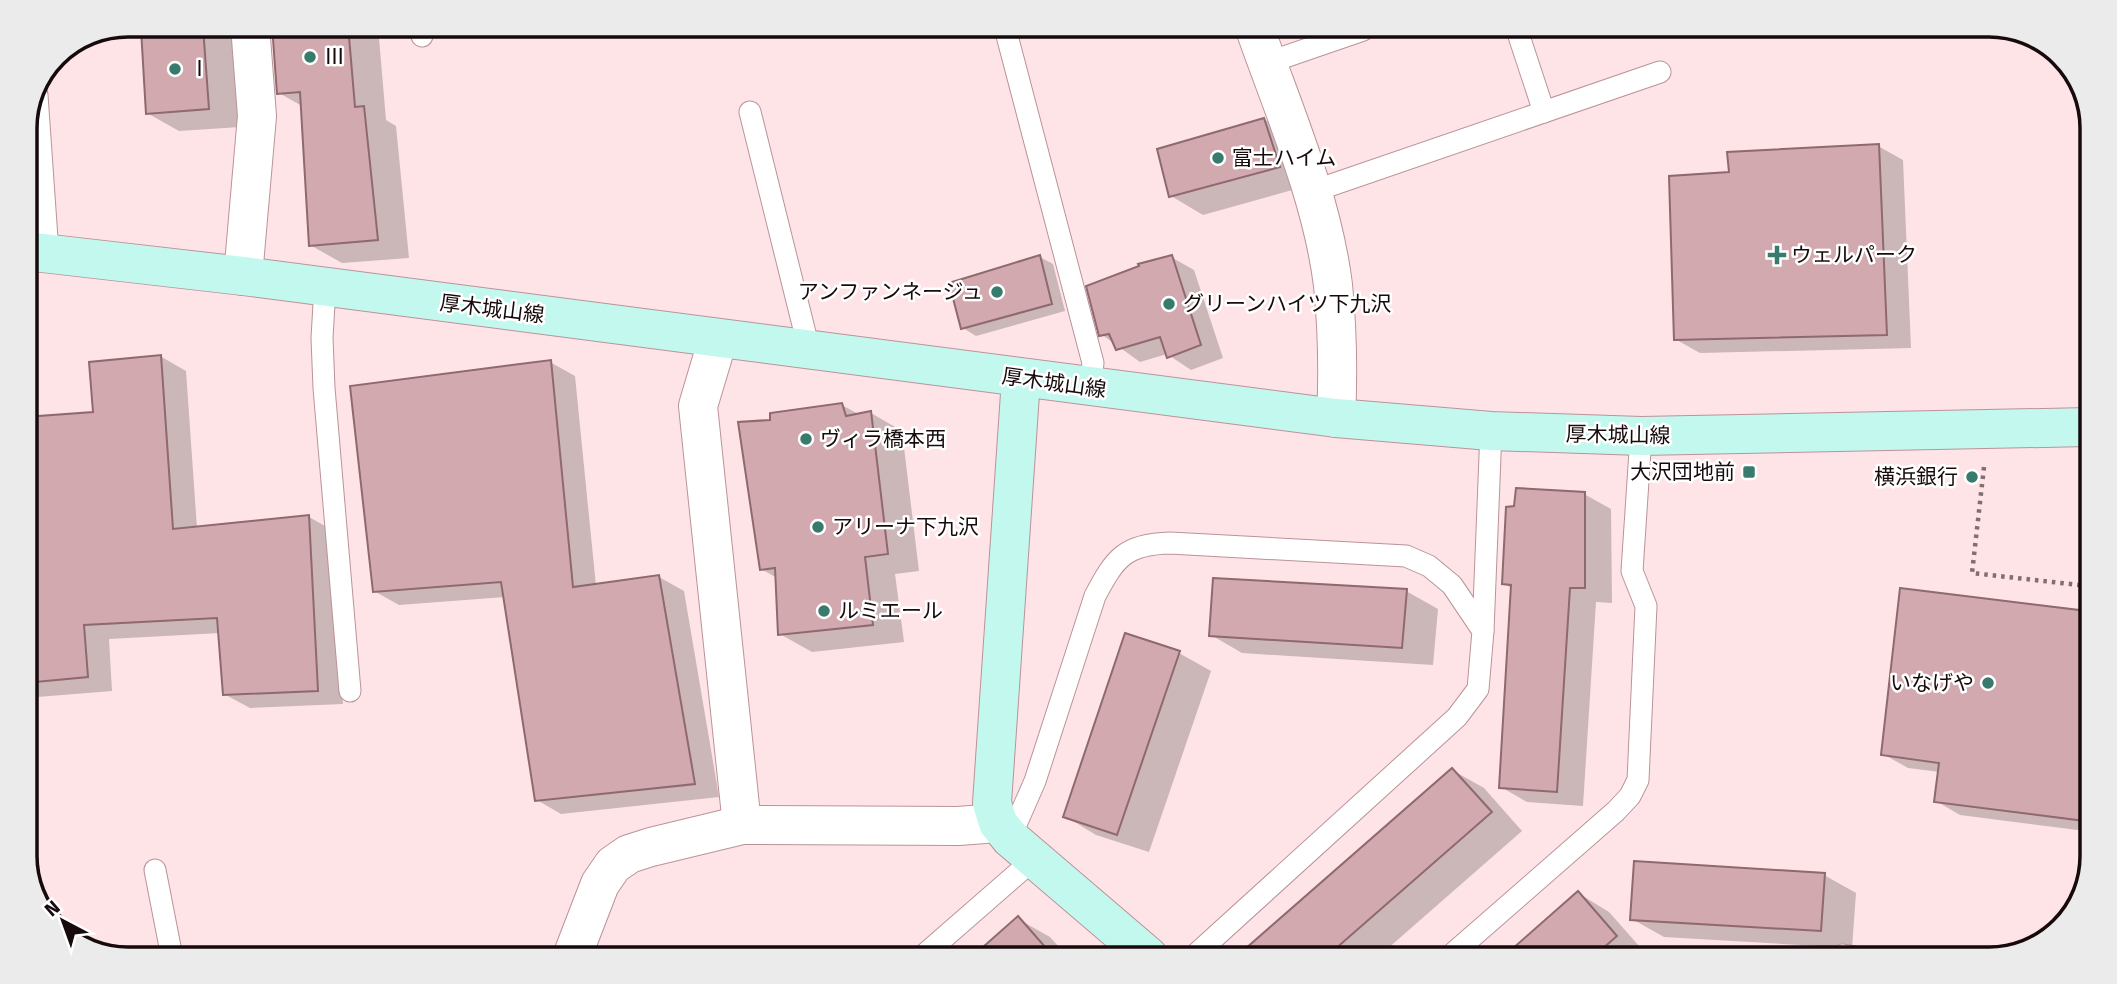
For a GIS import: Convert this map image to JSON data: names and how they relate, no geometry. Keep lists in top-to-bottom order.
{
  "streets": {
    "main road": ["厚木城山線"]
  },
  "places": {
    "other": [
      "Ⅲ",
      "Ⅰ",
      "富士ハイム",
      "アンファンネージュ",
      "グリーンハイツ下九沢",
      "ヴィラ橋本西",
      "横浜銀行",
      "アリーナ下九沢",
      "ルミエール",
      "いなげや"
    ],
    "health": ["ウェルパーク"],
    "transit": ["大沢団地前"]
  },
  "north": "top left"
}
